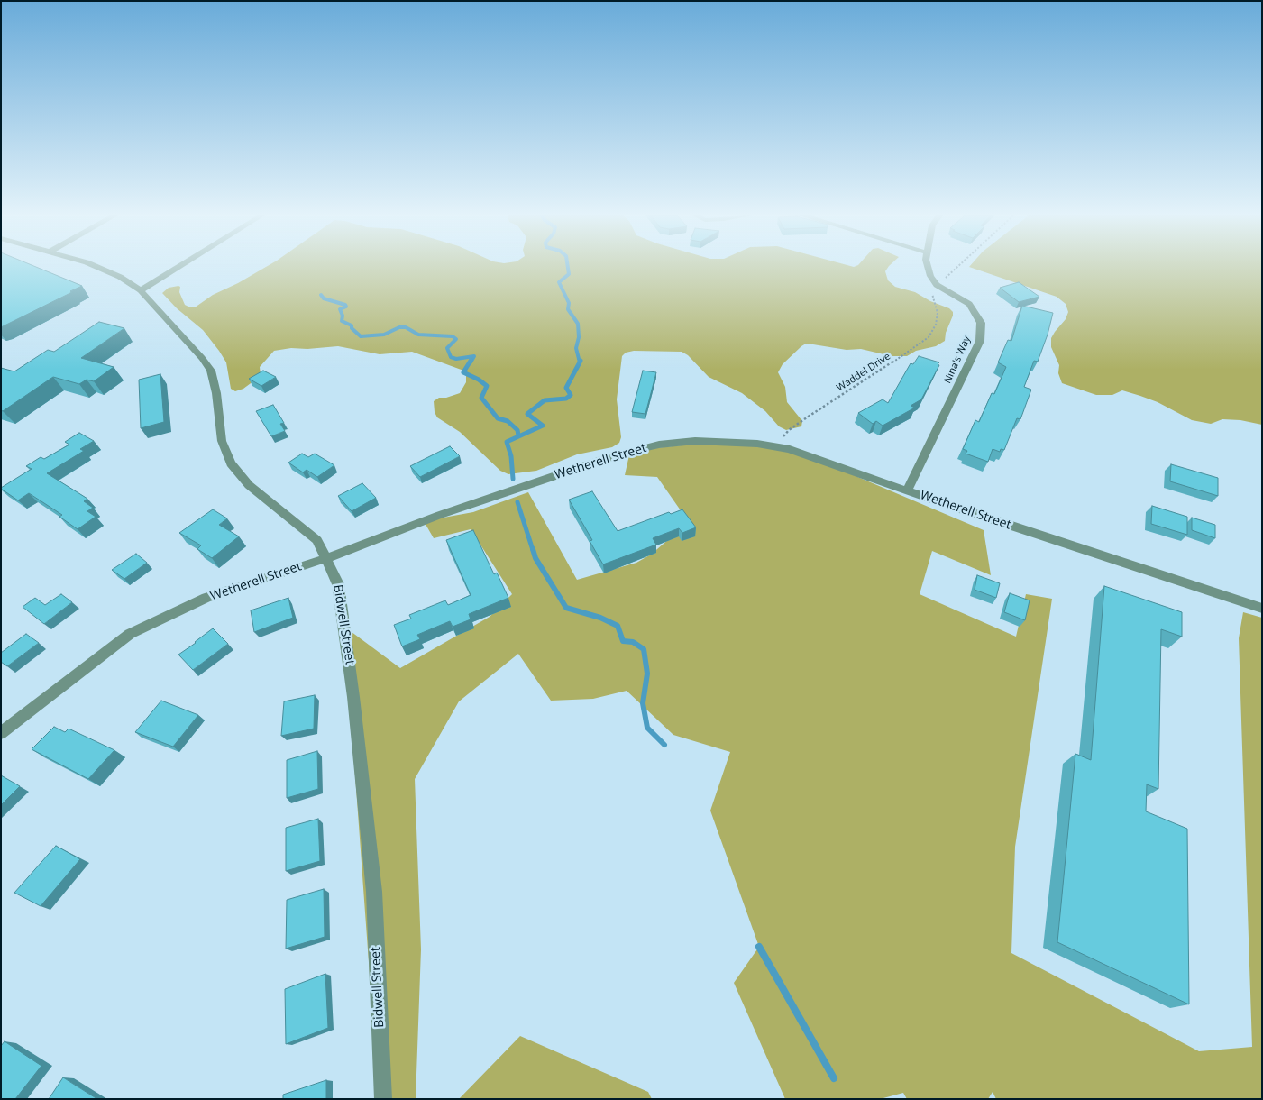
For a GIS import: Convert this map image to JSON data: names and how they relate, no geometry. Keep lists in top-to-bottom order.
{
  "streets": {
    "street": ["Nina's Way", "Wetherell Street", "Bidwell Street"],
    "path": ["Waddel Drive"]
  },
  "crossings": [
    ["Nina's Way", "Wetherell Street"],
    ["Waddel Drive", "Wetherell Street"],
    ["Wetherell Street", "Bidwell Street"]
  ]
}
